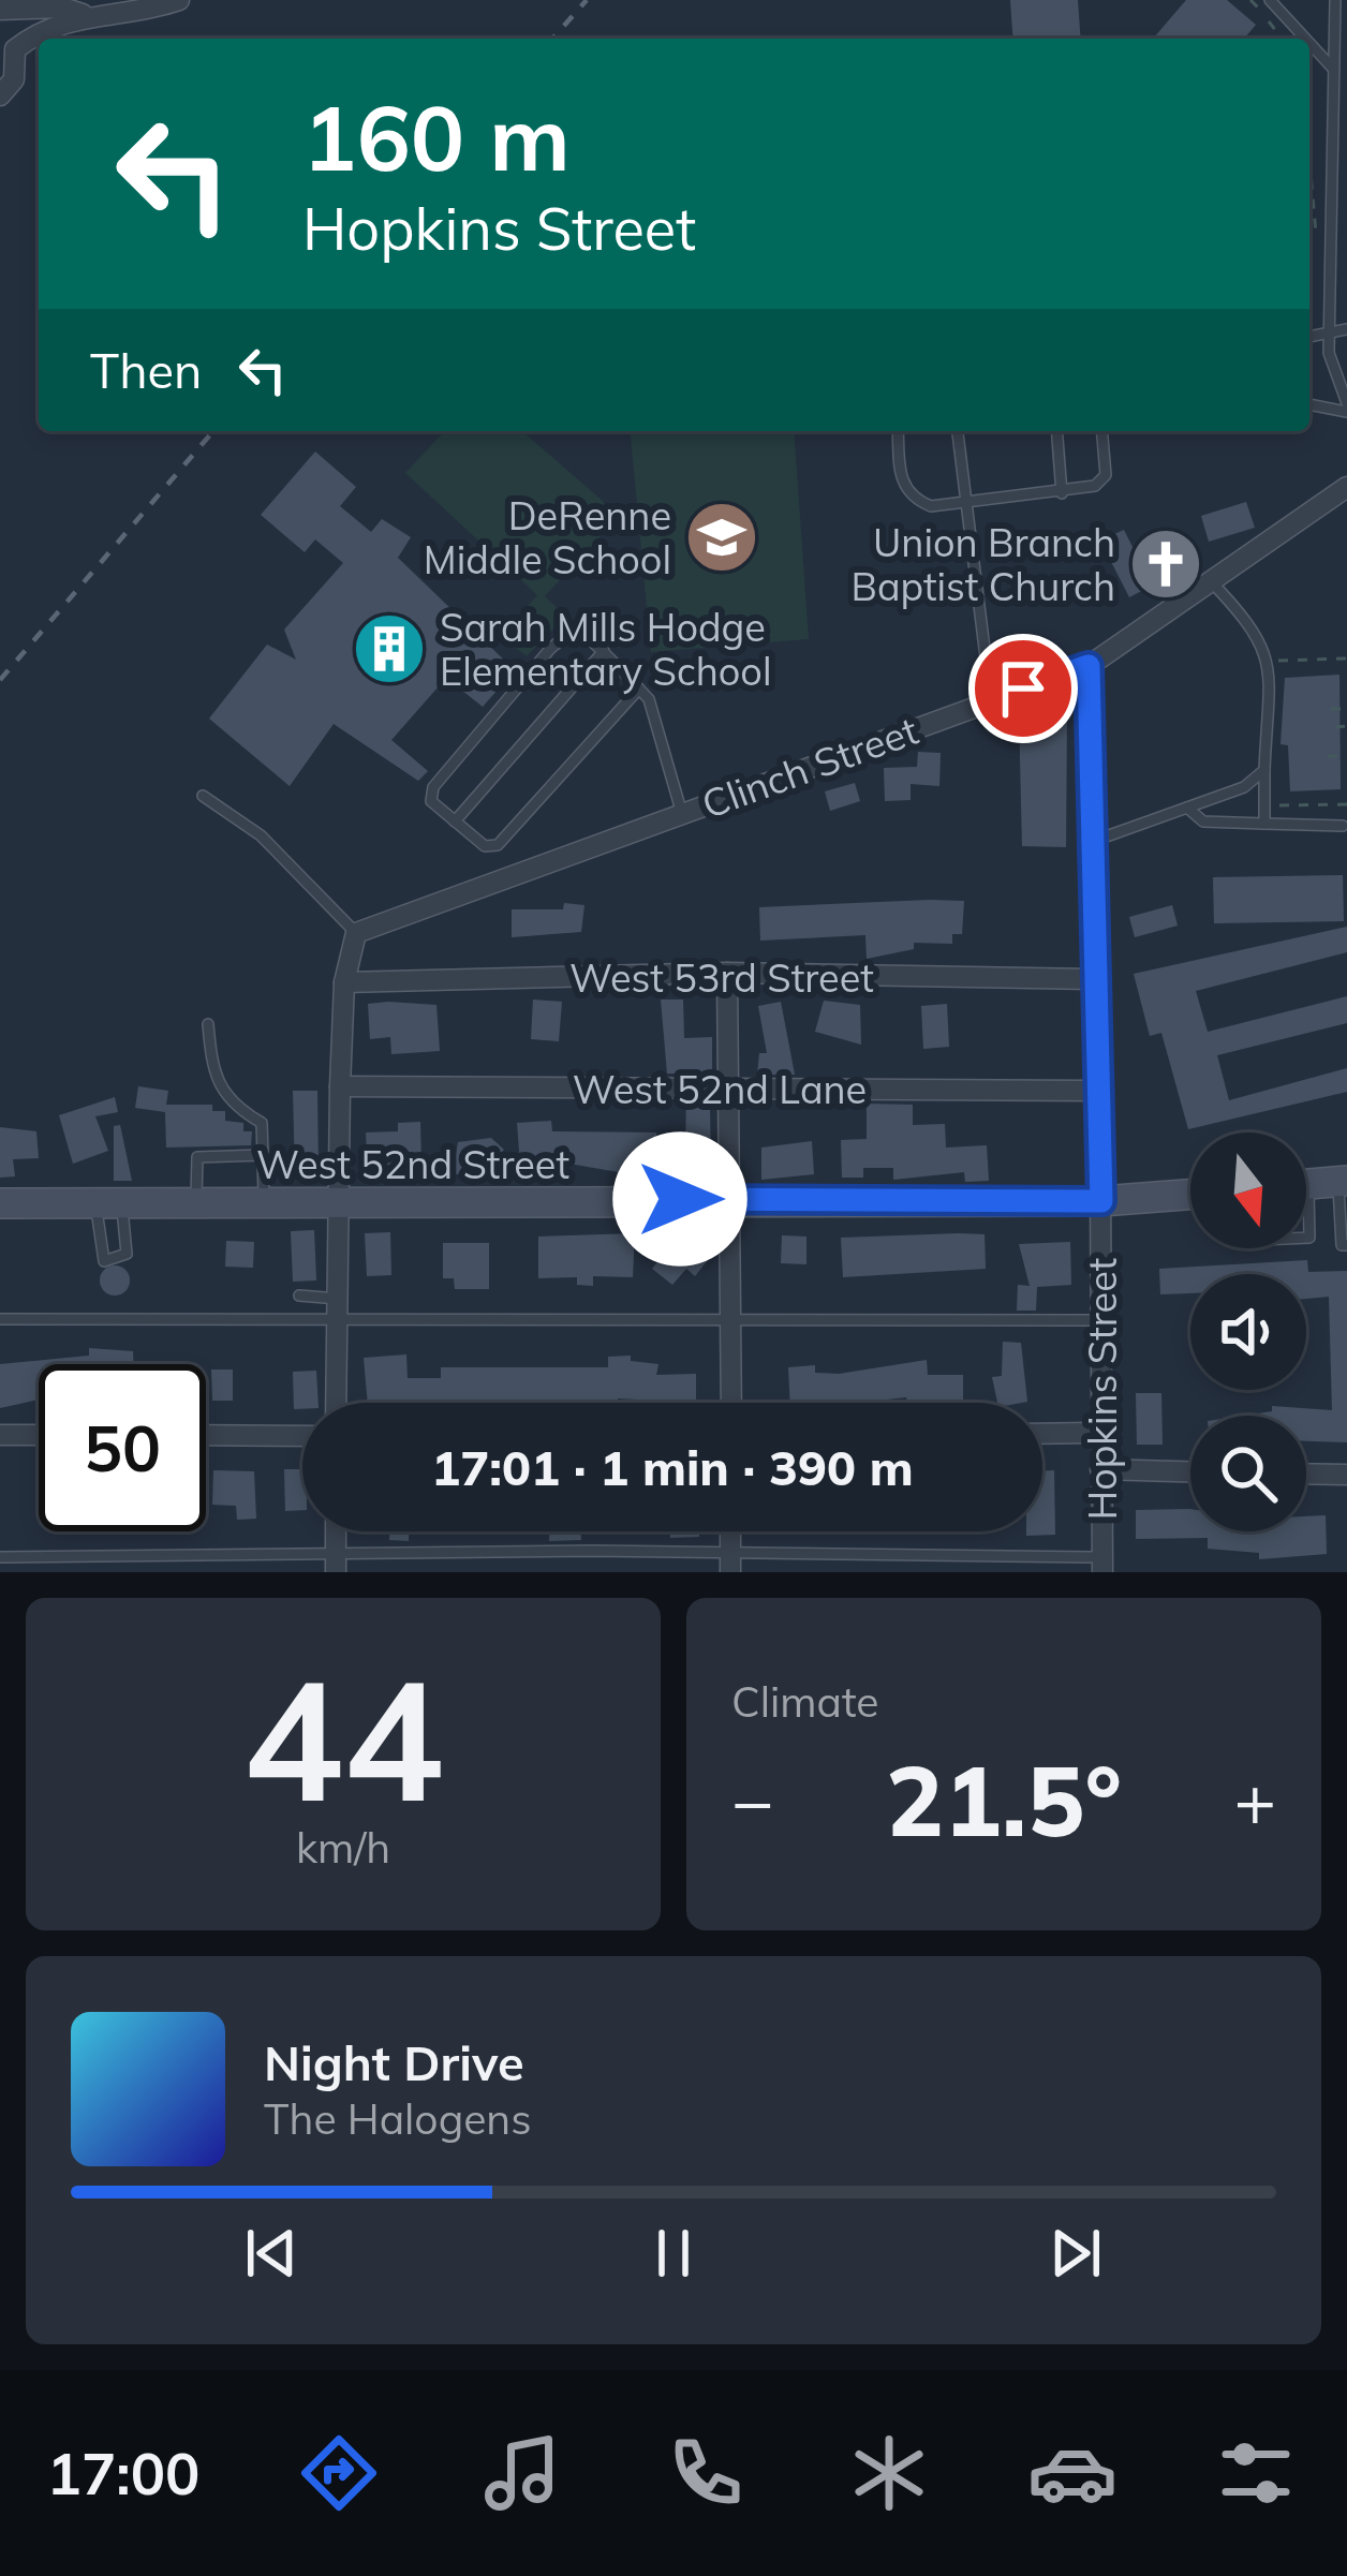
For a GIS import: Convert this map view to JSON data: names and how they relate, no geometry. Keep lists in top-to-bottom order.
{
  "streets": {
    "main road": ["West 52nd Street"],
    "street": [
      "Clinch Street",
      "West 53rd Street",
      "West 52nd Lane",
      "Hopkins Street"
    ]
  },
  "crossings": [
    ["Clinch Street", "Hopkins Street"],
    ["West 53rd Street", "Hopkins Street"],
    ["West 52nd Lane", "Hopkins Street"],
    ["West 52nd Street", "Hopkins Street"]
  ],
  "places": {
    "school or university": ["DeRenne Middle School"],
    "church": ["Union Branch Baptist Church"],
    "building": ["Sarah Mills Hodge Elementary School"]
  },
  "north": "bottom",
  "page": {
    "turn": ["160 m", "Hopkins Street"],
    "then": "Then",
    "limit": "50",
    "trip": "17:01 · 1 min · 390 m",
    "tile": [
      ["44", "km/h"],
      "Climate"
    ],
    "heat": ["−", "21.5°", "+"],
    "song": ["Night Drive", "The Halogens"],
    "tabs": "17:00"
  }
}
